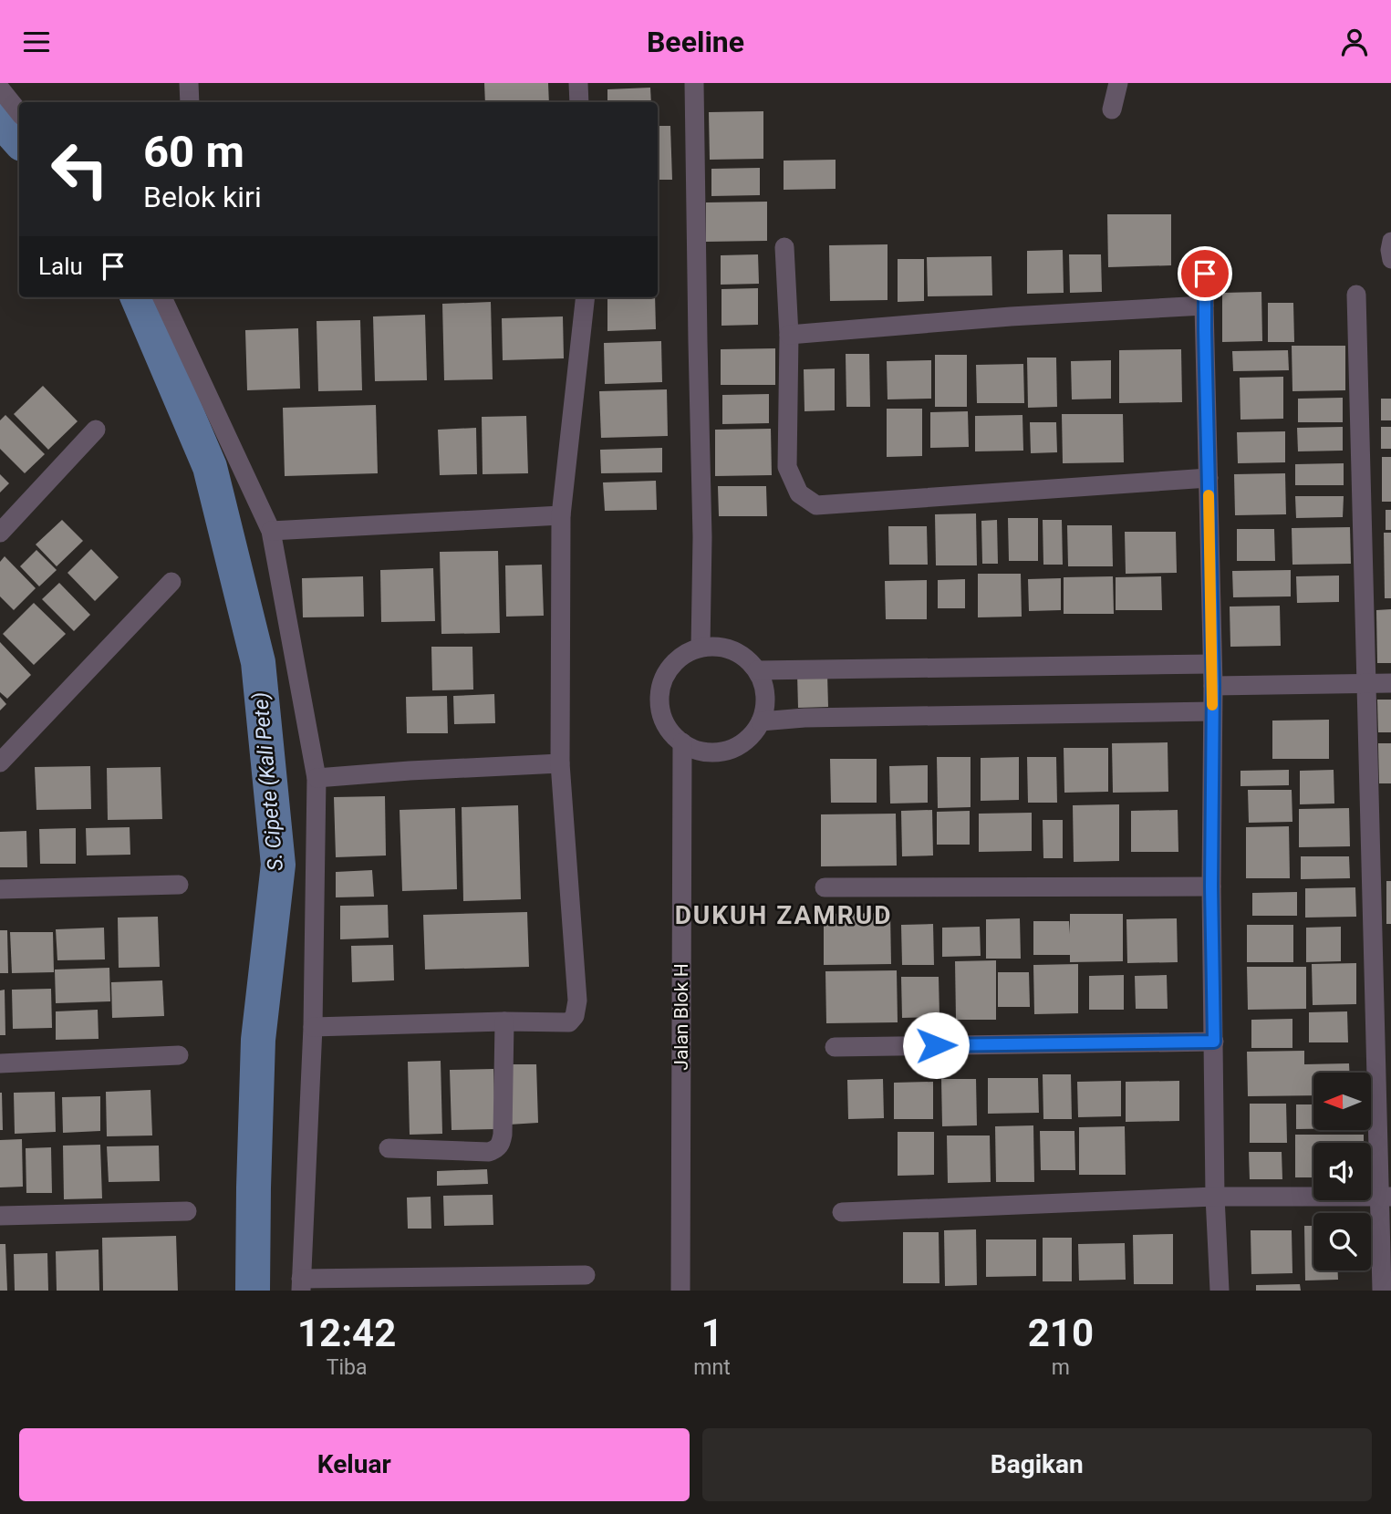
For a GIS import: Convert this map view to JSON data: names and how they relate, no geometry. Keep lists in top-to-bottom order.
{
  "streets": {
    "street": ["Jalan Blok H"]
  },
  "districts": ["DUKUH ZAMRUD"],
  "water": ["S. Cipete (Kali Pete)"],
  "north": "left",
  "page": {
    "header": "Beeline",
    "turn": ["60 m", "Belok kiri"],
    "then": "Lalu",
    "eta": [
      "12:42",
      "Tiba",
      "1",
      "mnt",
      "210",
      "m"
    ],
    "buttons": ["Keluar", "Bagikan"]
  }
}
